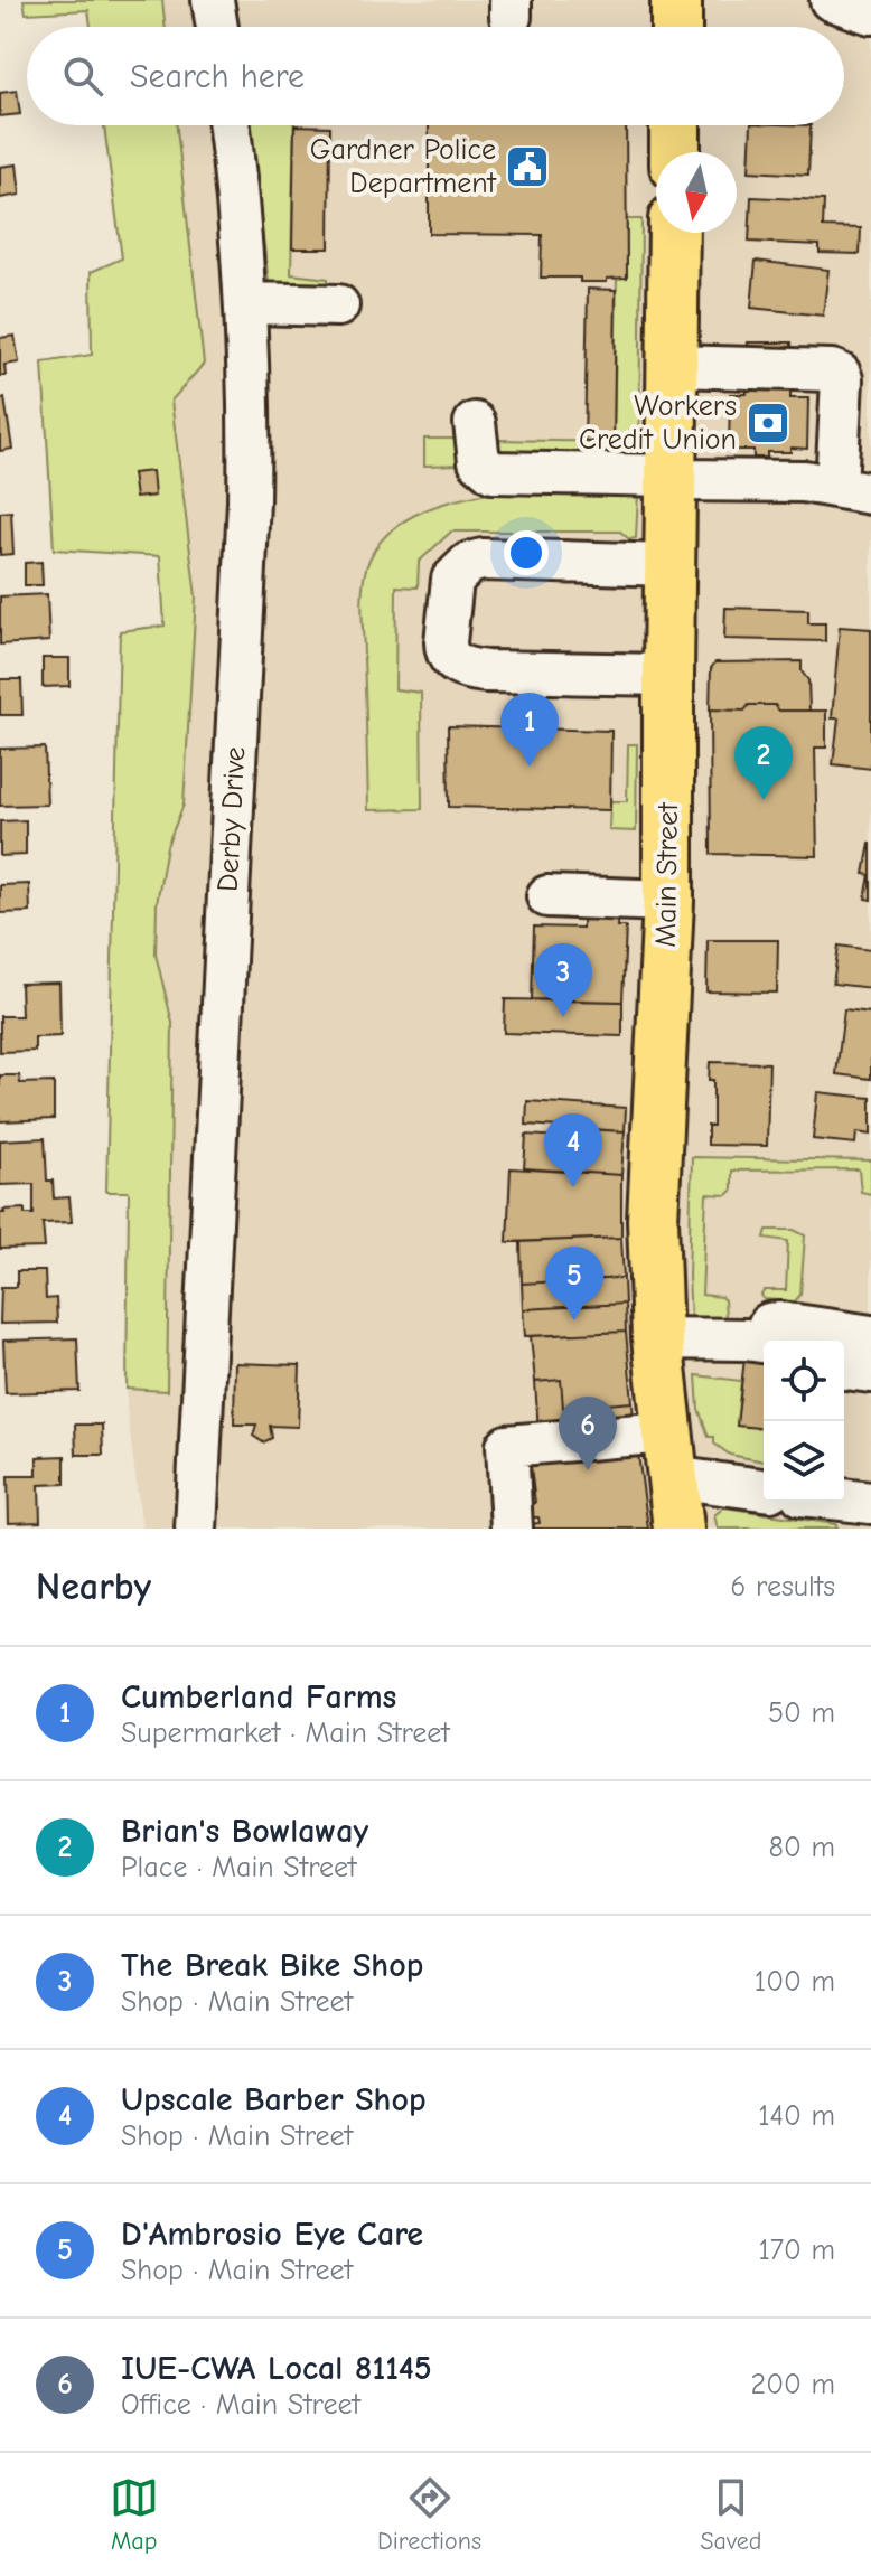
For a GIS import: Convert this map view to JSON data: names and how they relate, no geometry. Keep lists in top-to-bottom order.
{
  "streets": {
    "main road": ["Main Street"],
    "street": ["Derby Drive"]
  },
  "places": {
    "public building": ["Gardner Police Department"],
    "bank": ["Workers Credit Union"]
  },
  "north": "bottom",
  "page": {
    "search": "Search here",
    "pins": [
      "1",
      "2",
      "3",
      "4",
      "5",
      "6"
    ],
    "heading": ["Nearby", "6 results"],
    "list": [
      {
        "mark": "1",
        "name": "Cumberland Farms",
        "note": "Supermarket · Main Street",
        "value": "50 m"
      },
      {
        "mark": "2",
        "name": "Brian's Bowlaway",
        "note": "Place · Main Street",
        "value": "80 m"
      },
      {
        "mark": "3",
        "name": "The Break Bike Shop",
        "note": "Shop · Main Street",
        "value": "100 m"
      },
      {
        "mark": "4",
        "name": "Upscale Barber Shop",
        "note": "Shop · Main Street",
        "value": "140 m"
      },
      {
        "mark": "5",
        "name": "D'Ambrosio Eye Care",
        "note": "Shop · Main Street",
        "value": "170 m"
      },
      {
        "mark": "6",
        "name": "IUE-CWA Local 81145",
        "note": "Office · Main Street",
        "value": "200 m"
      }
    ],
    "nav": ["Map", "Directions", "Saved"]
  }
}
